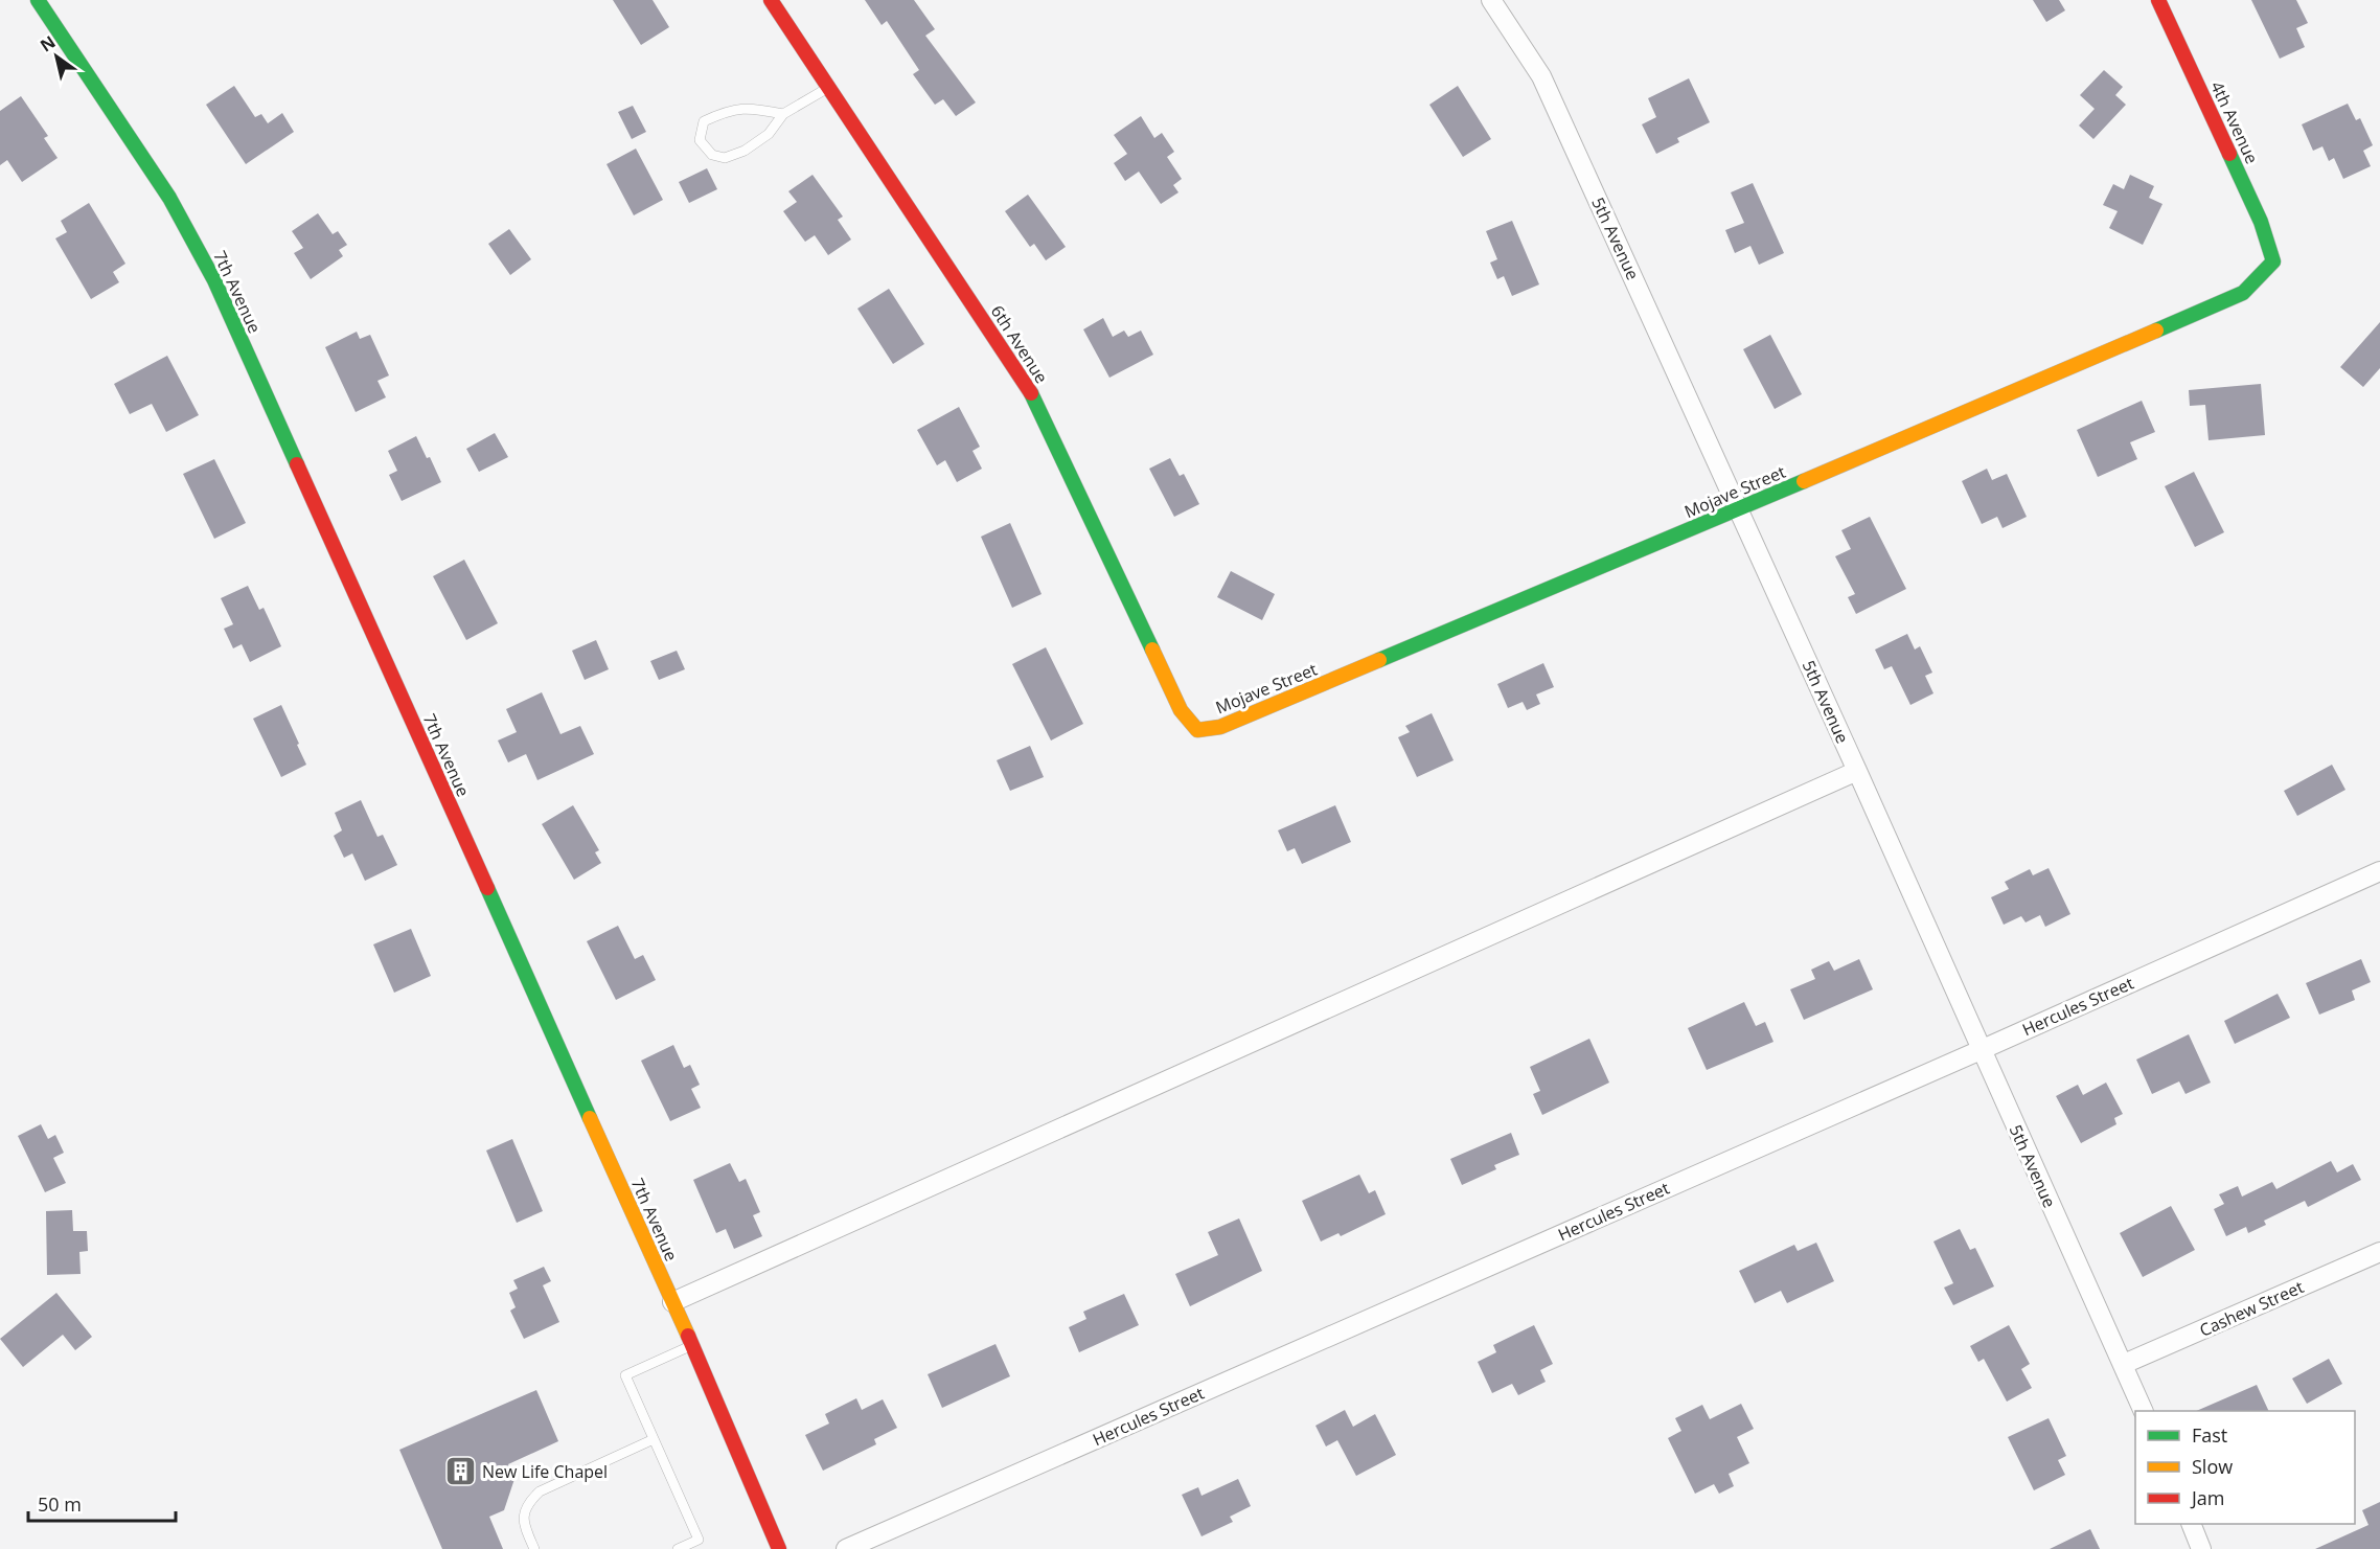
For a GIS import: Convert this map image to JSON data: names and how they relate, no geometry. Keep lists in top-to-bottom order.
{
  "streets": {
    "street": [
      "4th Avenue",
      "5th Avenue",
      "7th Avenue",
      "6th Avenue",
      "Mojave Street",
      "Hercules Street",
      "Cashew Street"
    ]
  },
  "crossings": [
    ["4th Avenue", "Mojave Street"],
    ["5th Avenue", "Mojave Street"],
    ["5th Avenue", "Hercules Street"],
    ["5th Avenue", "Cashew Street"],
    ["6th Avenue", "Mojave Street"]
  ],
  "places": {
    "building": ["New Life Chapel"]
  },
  "legend": ["Fast", "Slow", "Jam"],
  "scale_bar": "50 m",
  "north": "top left"
}
